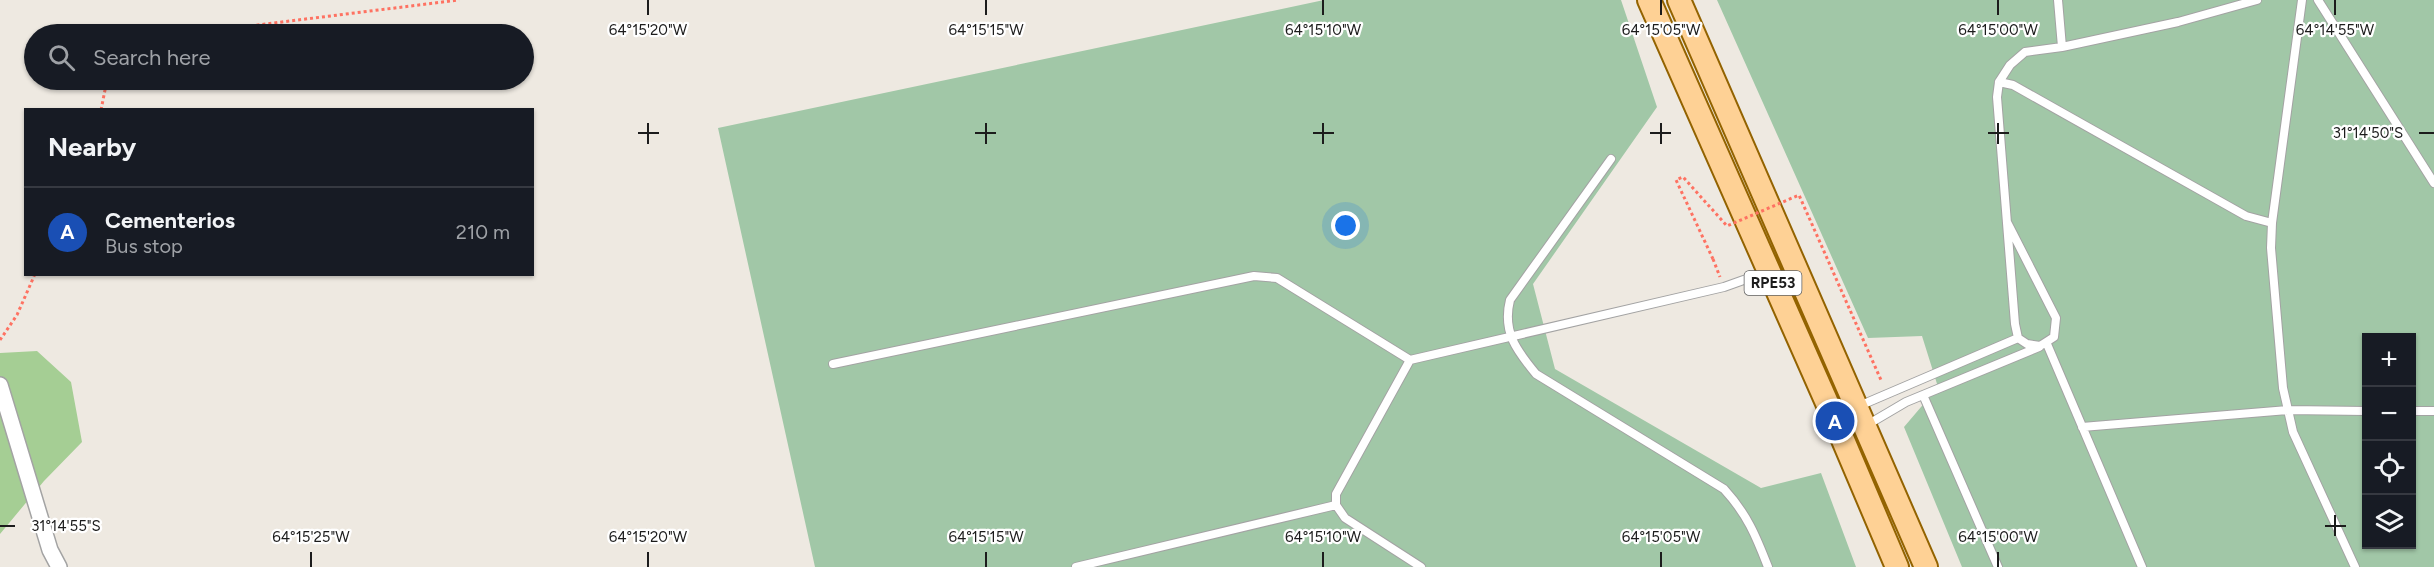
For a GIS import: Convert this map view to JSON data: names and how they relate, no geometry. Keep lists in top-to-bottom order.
{
  "streets": {
    "main road": ["RPE53"]
  },
  "page": {
    "search": "Search here",
    "heading": "Nearby",
    "list": [
      {
        "mark": "A",
        "name": "Cementerios",
        "note": "Bus stop",
        "value": "210 m"
      }
    ],
    "map_buttons": ["+", "−"],
    "pins": "A"
  },
  "coordinates": [
    "64°15'20\"W",
    "64°15'15\"W",
    "64°15'10\"W",
    "64°15'05\"W",
    "64°15'00\"W",
    "64°14'55\"W",
    "31°14'50\"S",
    "31°14'55\"S",
    "64°15'25\"W"
  ]
}
